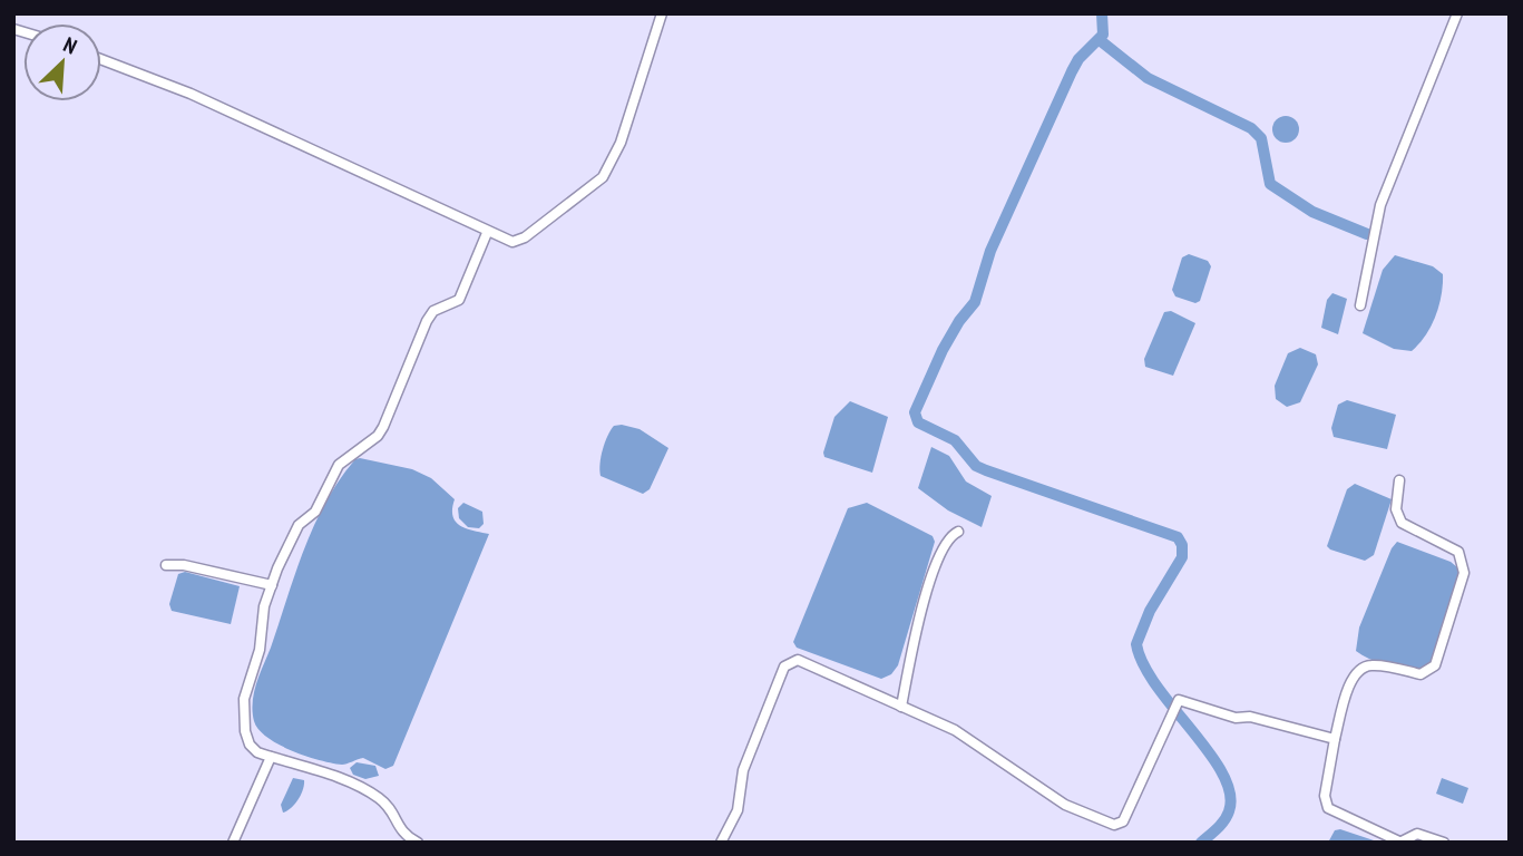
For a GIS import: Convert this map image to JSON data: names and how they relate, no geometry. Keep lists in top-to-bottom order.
{
  "north": "top right"
}
